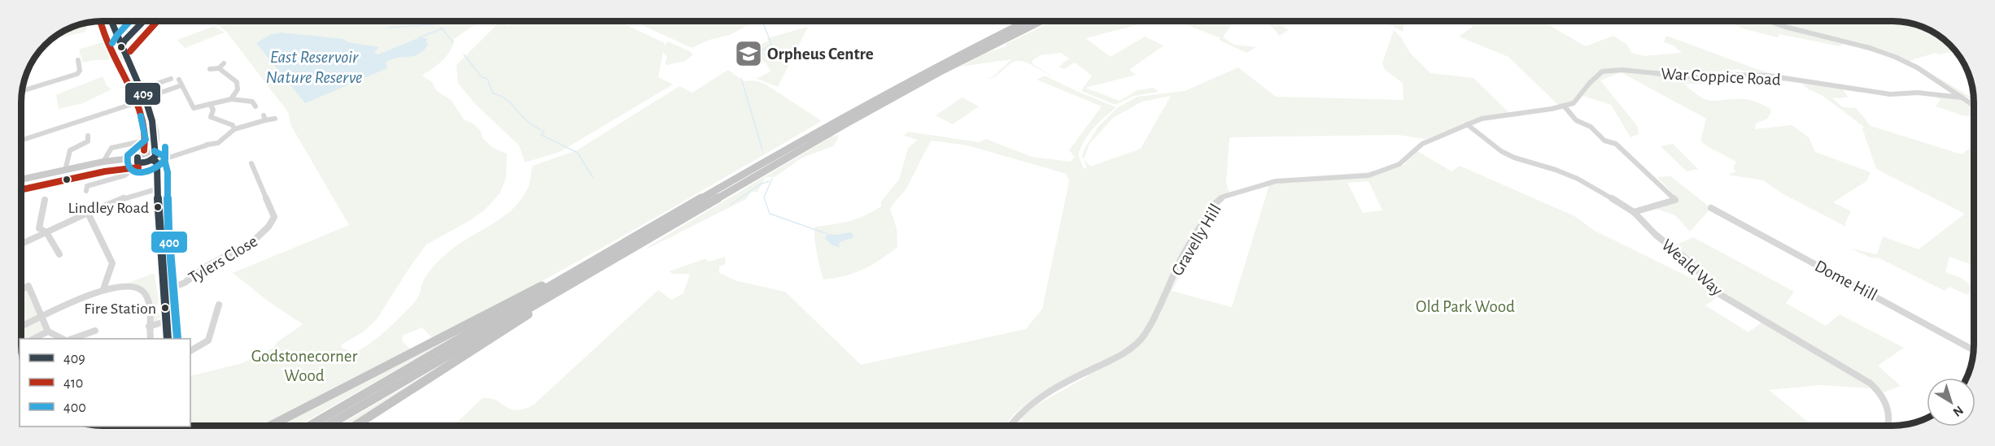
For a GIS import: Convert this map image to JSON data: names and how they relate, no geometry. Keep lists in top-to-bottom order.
{
  "streets": {
    "street": [
      "War Coppice Road",
      "Gravelly Hill",
      "Tylers Close",
      "Weald Way",
      "Dome Hill"
    ]
  },
  "crossings": [
    ["War Coppice Road", "Gravelly Hill"],
    ["War Coppice Road", "Weald Way"],
    ["Gravelly Hill", "Weald Way"]
  ],
  "water": ["East Reservoir Nature Reserve"],
  "parks": ["Old Park Wood", "Godstonecorner Wood"],
  "places": {
    "school or university": ["Orpheus Centre"],
    "other": ["Lindley Road", "Fire Station"]
  },
  "lines": ["transit line 409", "transit line 410", "transit line 400"],
  "legend": ["409", "410", "400"],
  "north": "bottom right"
}
